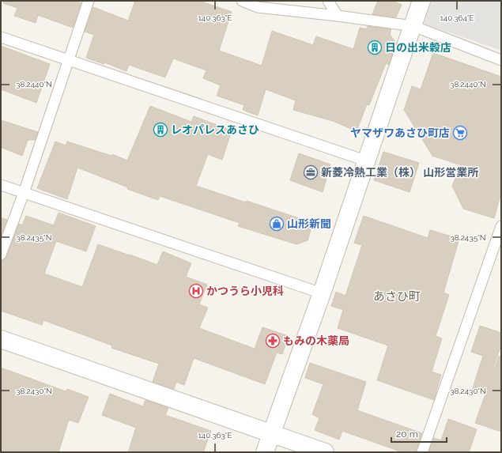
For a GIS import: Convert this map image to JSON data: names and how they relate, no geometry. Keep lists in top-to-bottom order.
{
  "districts": ["あさひ町"],
  "places": {
    "building": ["日の出米穀店", "レオパレスあさひ"],
    "supermarket": ["ヤマザワあさひ町店"],
    "office": ["新菱冷熱工業（株） 山形営業所"],
    "shop": ["山形新聞"],
    "hospital": ["かつうら小児科"],
    "pharmacy": ["もみの木薬局"]
  },
  "scale_bar": "20 m",
  "coordinates": [
    "140.363°E",
    "140.364°E",
    "38.2440°N",
    "38.2435°N",
    "38.2430°N"
  ]
}
